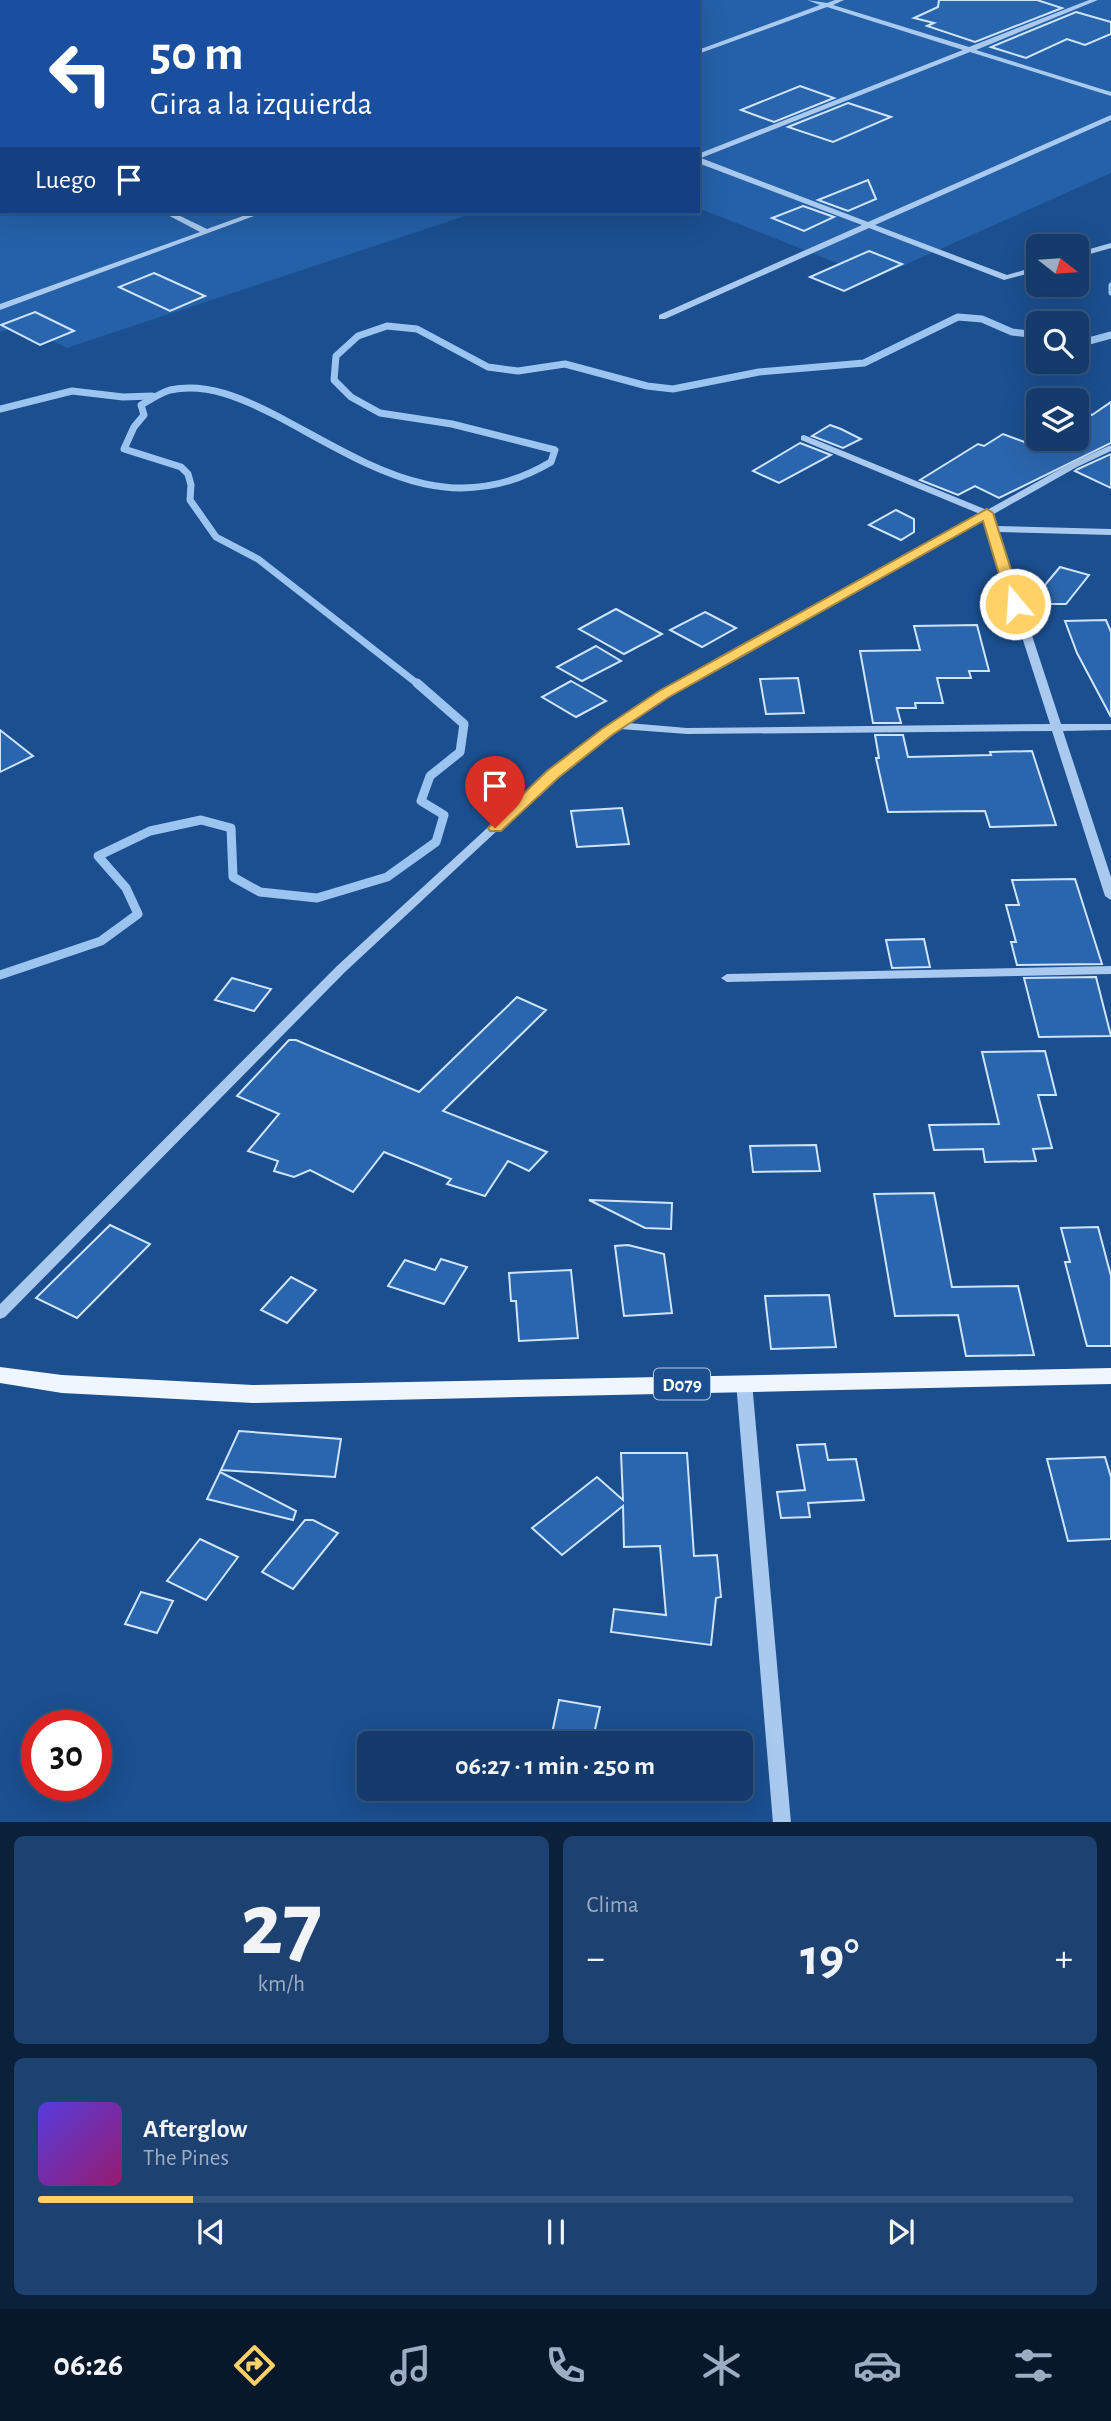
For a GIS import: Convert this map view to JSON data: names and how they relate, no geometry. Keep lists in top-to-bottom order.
{
  "streets": {
    "main road": ["D079"]
  },
  "north": "right",
  "page": {
    "turn": ["50 m", "Gira a la izquierda"],
    "then": "Luego",
    "limit": "30",
    "trip": "06:27 · 1 min · 250 m",
    "tile": [
      ["27", "km/h"],
      "Clima"
    ],
    "heat": ["−", "19°", "+"],
    "song": ["Afterglow", "The Pines"],
    "tabs": "06:26"
  }
}
